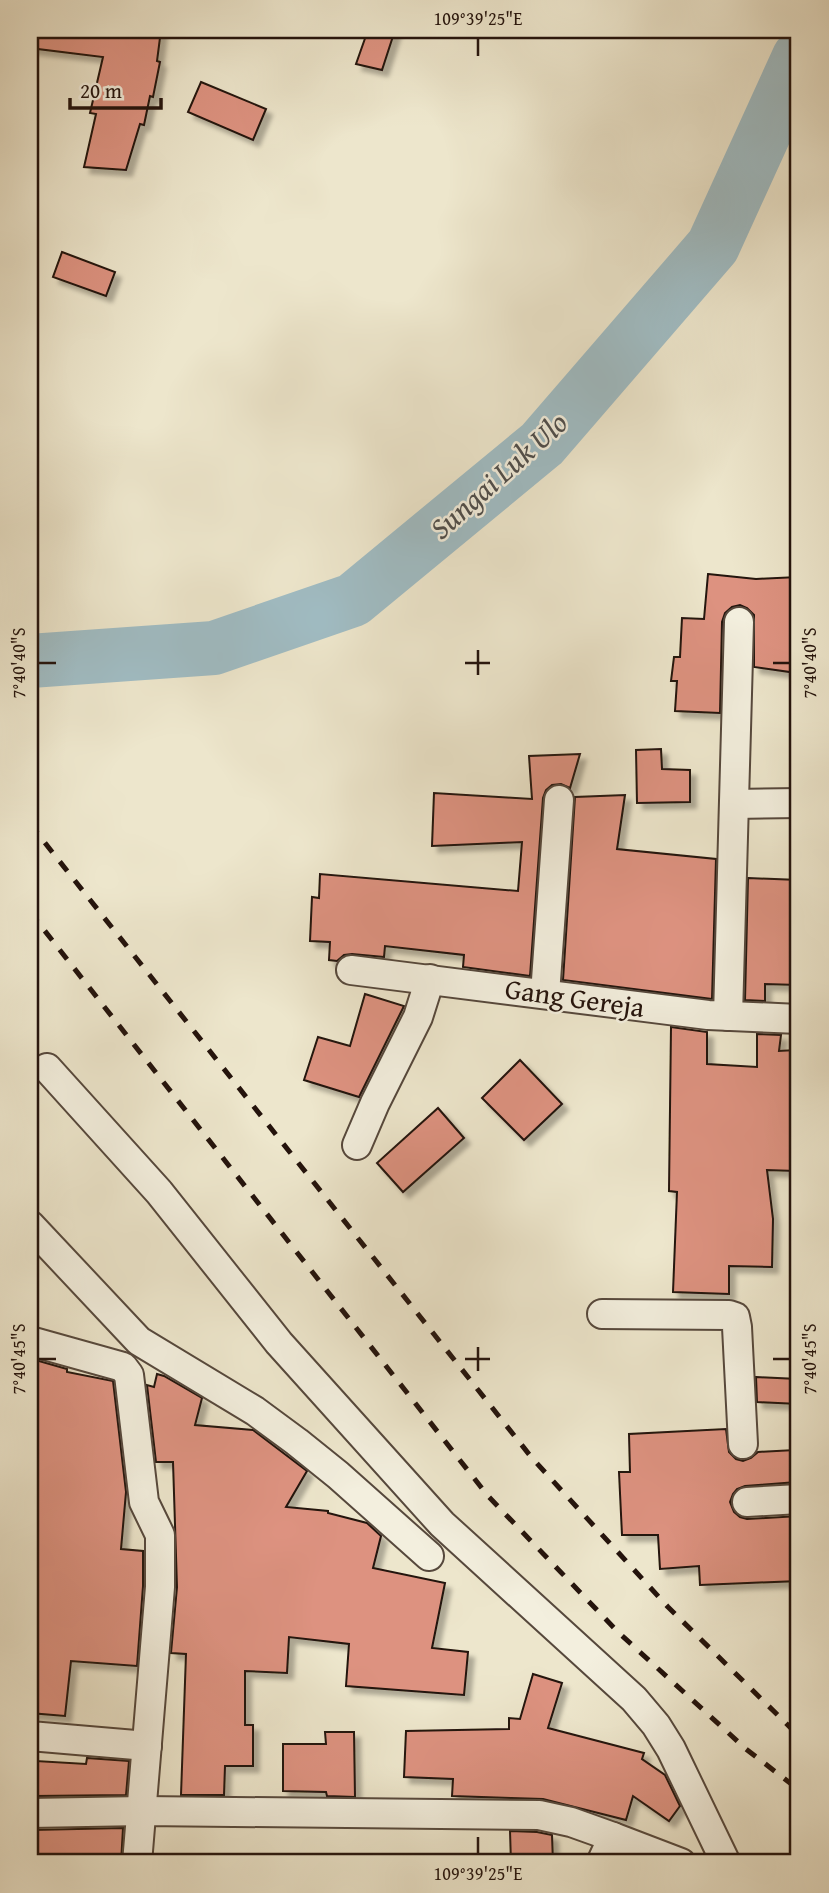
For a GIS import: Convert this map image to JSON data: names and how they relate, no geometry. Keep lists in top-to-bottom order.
{
  "streets": {
    "street": ["Gang Gereja"]
  },
  "water": ["Sungai Luk Ulo"],
  "scale_bar": "20 m",
  "coordinates": ["109°39'25\"E", "7°40'40\"S", "7°40'45\"S"]
}
